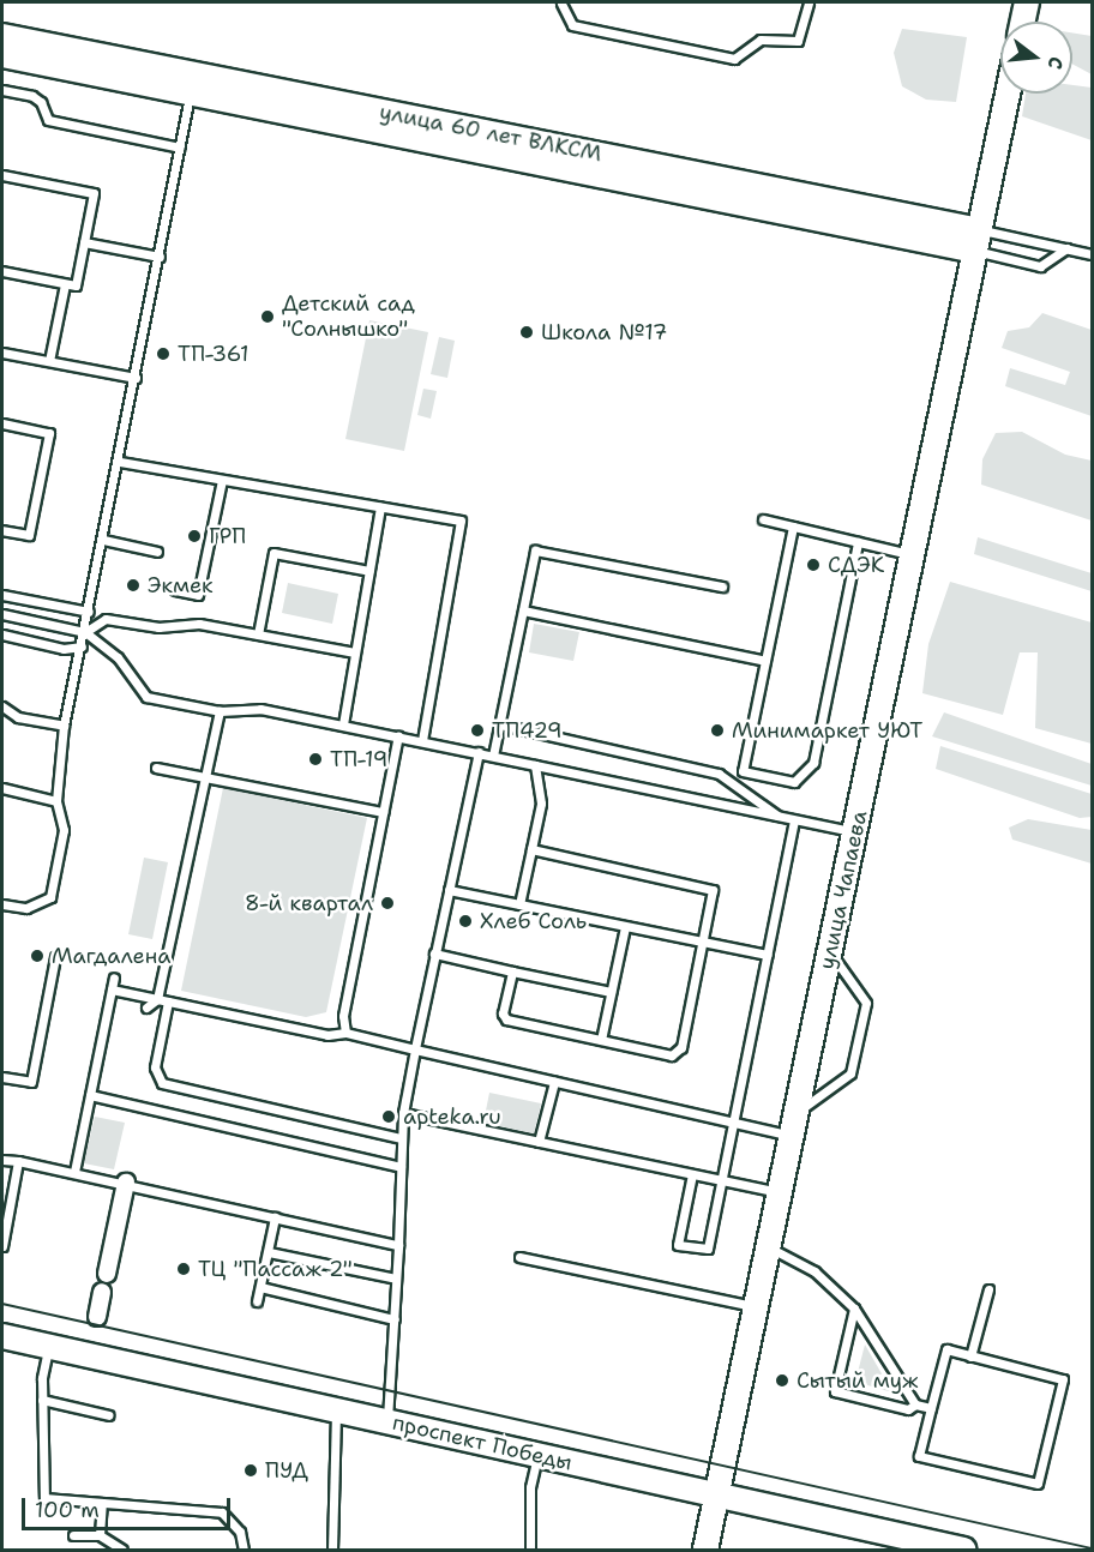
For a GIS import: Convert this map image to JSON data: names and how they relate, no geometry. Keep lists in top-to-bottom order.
{
  "streets": {
    "street": ["улица 60 лет ВЛКСМ", "улица Чапаева", "проспект Победы"]
  },
  "crossings": [
    ["улица 60 лет ВЛКСМ", "улица Чапаева"],
    ["улица Чапаева", "проспект Победы"]
  ],
  "places": [
    "Детский сад \"Солнышко\"",
    "Школа №17",
    "ТП-361",
    "ГРП",
    "СДЭК",
    "Экмек",
    "ТП429",
    "Минимаркет УЮТ",
    "ТП-19",
    "8-й квартал",
    "Хлеб Соль",
    "Магдалена",
    "apteka.ru",
    "ТЦ \"Пассаж 2\"",
    "Сытый муж",
    "ПУД"
  ],
  "scale_bar": "100 m",
  "north": "right"
}
